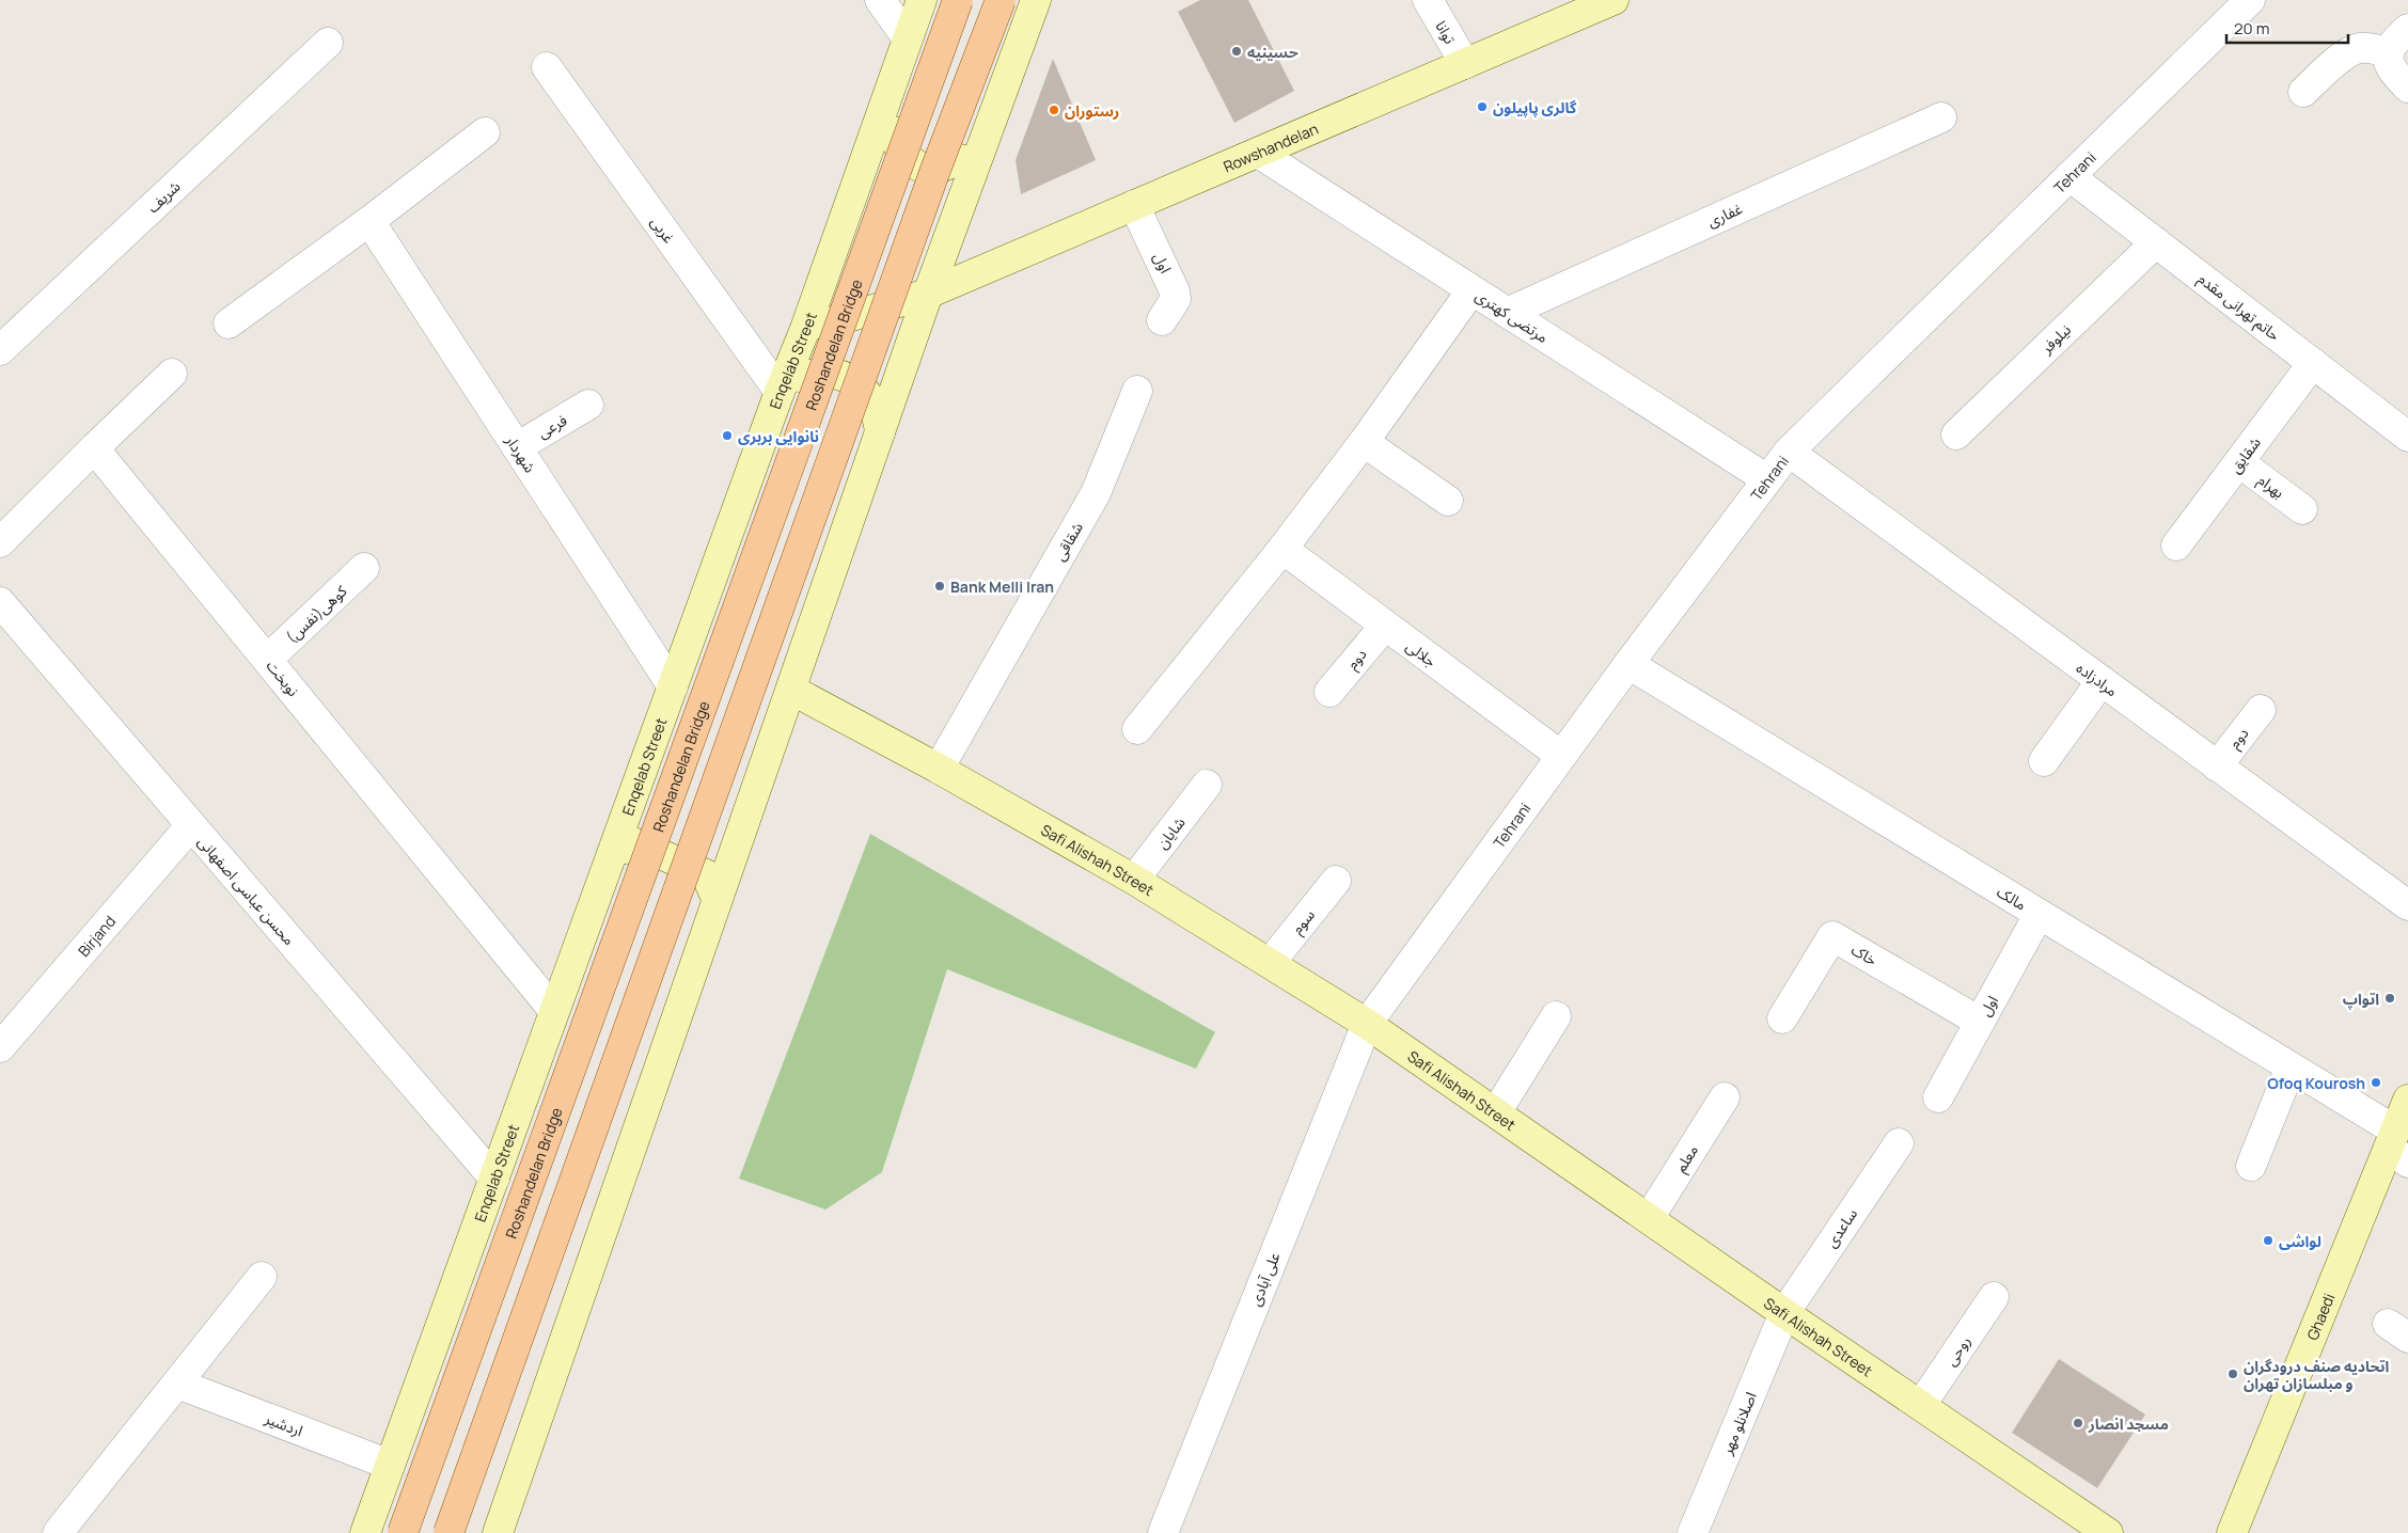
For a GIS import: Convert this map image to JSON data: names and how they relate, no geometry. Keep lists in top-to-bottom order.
{
  "streets": {
    "main road": [
      "Rowshandelan",
      "Roshandelan Bridge",
      "Enqelab Street",
      "Safi Alishah Street",
      "Ghaedi"
    ],
    "street": [
      "توانا",
      "Tehrani",
      "شریف",
      "غفاری",
      "غربی",
      "اول",
      "حاتم تهرانی مقدم",
      "مرتضی کهتری",
      "نیلوفر",
      "فرعی",
      "شهردار",
      "شقایق",
      "بهرام",
      "شقاقی",
      "کوهی(نفس)",
      "جلالی",
      "دوم",
      "نوبخت",
      "مرادزاده",
      "شایان",
      "محسن عباسی اصفهانی",
      "مالک",
      "سوم",
      "Birjand",
      "خاک",
      "معلم",
      "ساعدی",
      "علی آبادی",
      "روحی",
      "اصلانلو مهر",
      "اردشیر"
    ]
  },
  "crossings": [
    ["توانا", "Rowshandelan"],
    ["Rowshandelan", "اول"],
    ["Rowshandelan", "مرتضی کهتری"],
    ["Rowshandelan", "Enqelab Street"],
    ["Tehrani", "حاتم تهرانی مقدم"],
    ["Tehrani", "مرتضی کهتری"],
    ["Tehrani", "جلالی"],
    ["Tehrani", "مرادزاده"],
    ["Tehrani", "Safi Alishah Street"],
    ["Tehrani", "مالک"],
    ["Tehrani", "علی آبادی"],
    ["غفاری", "مرتضی کهتری"],
    ["غربی", "Enqelab Street"],
    ["اول", "مالک"],
    ["اول", "خاک"],
    ["حاتم تهرانی مقدم", "نیلوفر"],
    ["حاتم تهرانی مقدم", "شقایق"],
    ["Enqelab Street", "شهردار"],
    ["Enqelab Street", "نوبخت"],
    ["Enqelab Street", "محسن عباسی اصفهانی"],
    ["Enqelab Street", "اردشیر"],
    ["فرعی", "شهردار"],
    ["شقایق", "بهرام"],
    ["شقاقی", "Safi Alishah Street"],
    ["کوهی(نفس)", "نوبخت"],
    ["جلالی", "دوم"],
    ["دوم", "مرادزاده"],
    ["شایان", "Safi Alishah Street"],
    ["Safi Alishah Street", "سوم"],
    ["Safi Alishah Street", "معلم"],
    ["Safi Alishah Street", "ساعدی"],
    ["Safi Alishah Street", "علی آبادی"],
    ["Safi Alishah Street", "روحی"],
    ["Safi Alishah Street", "اصلانلو مهر"],
    ["محسن عباسی اصفهانی", "Birjand"],
    ["مالک", "Ghaedi"],
    ["ساعدی", "اصلانلو مهر"]
  ],
  "places": [
    "حسینیه",
    "گالری پاپیلون",
    "رستوران",
    "نانوایی بربری",
    "Bank Melli Iran",
    "اتواپ",
    "Ofoq Kourosh",
    "لواشی",
    "اتحادیه صنف درودگران و مبلسازان تهران",
    "مسجد انصار"
  ],
  "scale_bar": "20 m"
}
